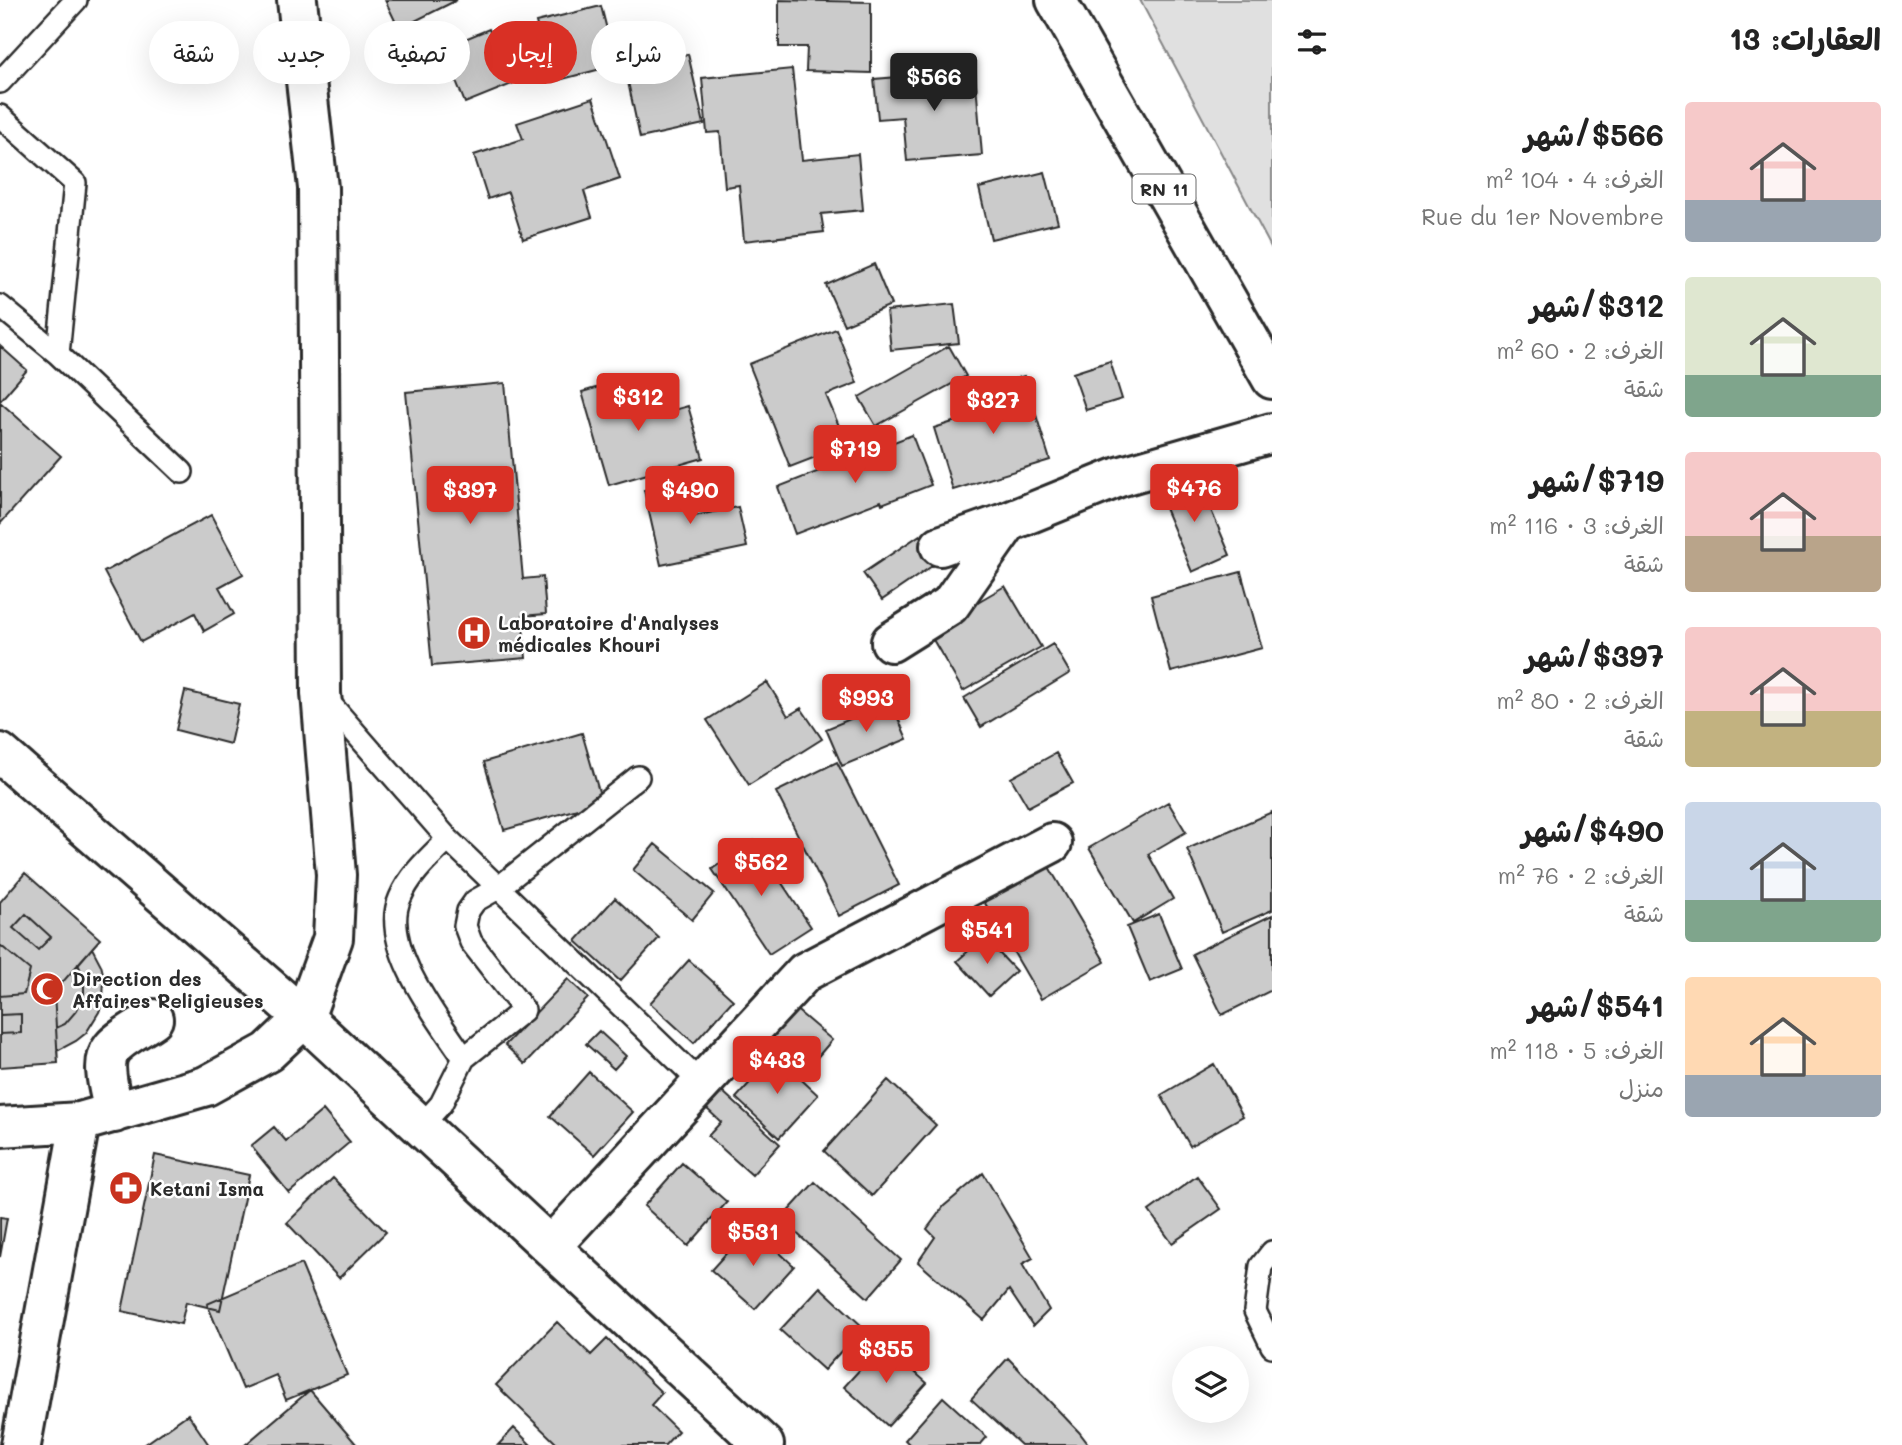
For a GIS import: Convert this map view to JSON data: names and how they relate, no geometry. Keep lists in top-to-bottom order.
{
  "streets": {
    "main road": ["RN 11"]
  },
  "places": {
    "hospital": ["Laboratoire d'Analyses médicales Khouri"],
    "mosque": ["Direction des Affaires Religieuses"],
    "pharmacy": ["Ketani Isma"]
  },
  "page": {
    "heading": "العقارات: 13",
    "chip": [
      "شراء",
      "إيجار",
      "تصفية",
      "جديد",
      "شقة"
    ],
    "price": [
      "$566",
      "$312",
      "$327",
      "$719",
      "$476",
      "$397",
      "$490",
      "$993",
      "$562",
      "$541",
      "$433",
      "$531",
      "$355"
    ],
    "list": [
      {
        "name": "$566/شهر",
        "note": "الغرف: 4 · 104 m² · Rue du 1er Novembre"
      },
      {
        "name": "$312/شهر",
        "note": "الغرف: 2 · 60 m² · شقة"
      },
      {
        "name": "$719/شهر",
        "note": "الغرف: 3 · 116 m² · شقة"
      },
      {
        "name": "$397/شهر",
        "note": "الغرف: 2 · 80 m² · شقة"
      },
      {
        "name": "$490/شهر",
        "note": "الغرف: 2 · 76 m² · شقة"
      },
      {
        "name": "$541/شهر",
        "note": "الغرف: 5 · 118 m² · منزل"
      }
    ]
  }
}
